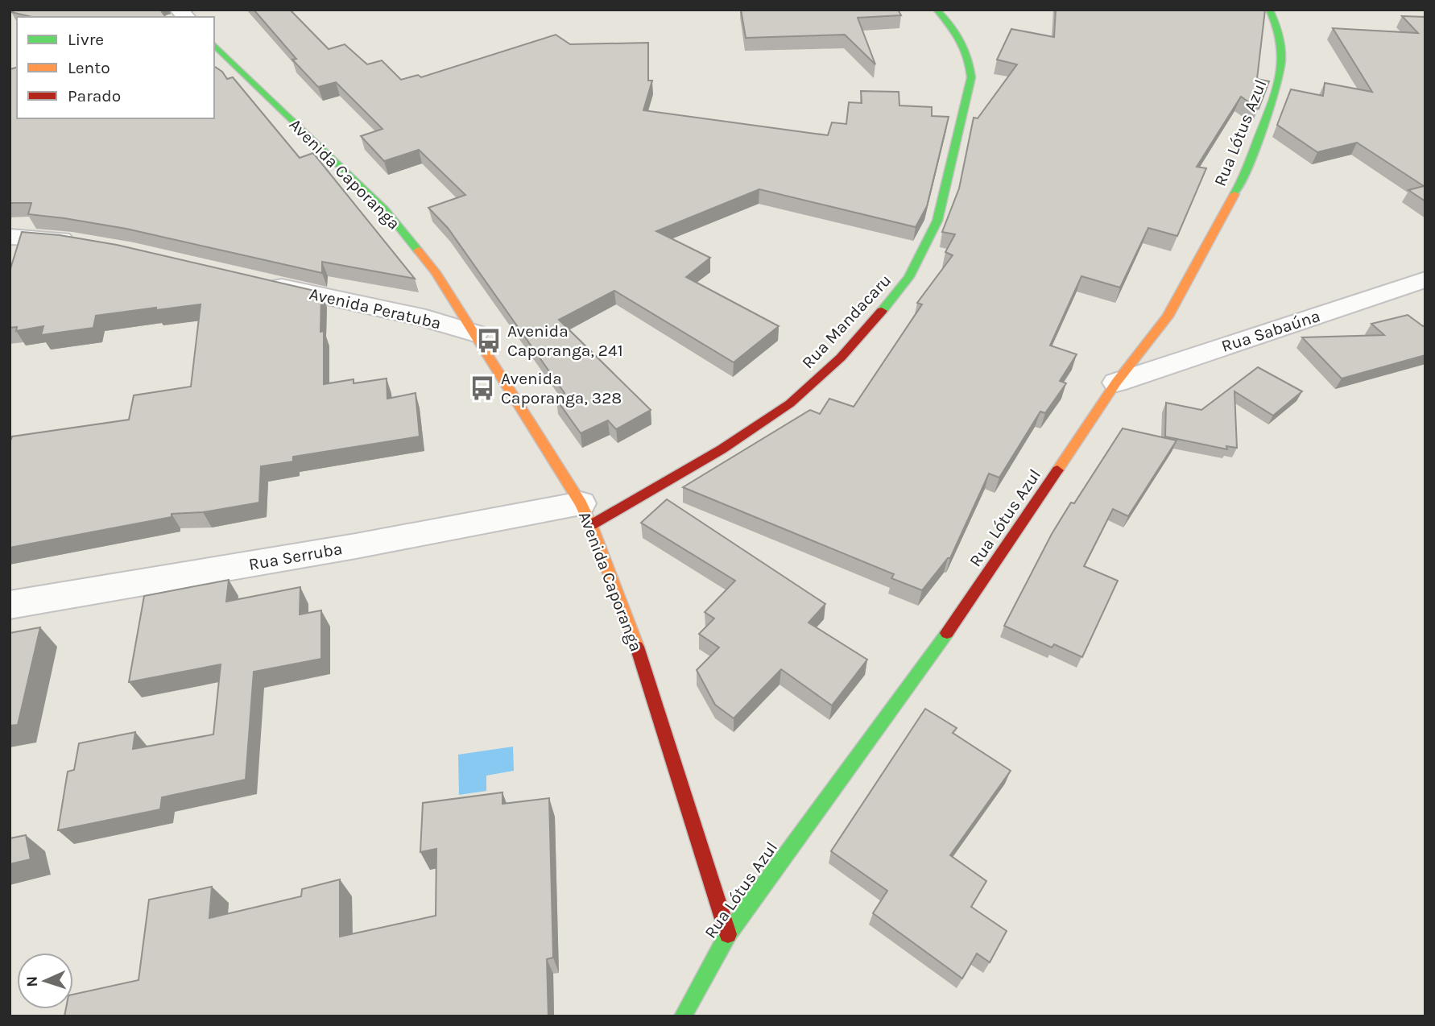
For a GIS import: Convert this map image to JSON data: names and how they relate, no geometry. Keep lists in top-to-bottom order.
{
  "streets": {
    "street": [
      "Rua Lótus Azul",
      "Avenida Caporanga",
      "Avenida Peratuba",
      "Rua Mandacaru",
      "Rua Sabaúna",
      "Rua Serruba"
    ]
  },
  "crossings": [
    ["Rua Lótus Azul", "Avenida Caporanga"],
    ["Rua Lótus Azul", "Rua Sabaúna"],
    ["Avenida Caporanga", "Avenida Peratuba"],
    ["Avenida Caporanga", "Rua Mandacaru"],
    ["Avenida Caporanga", "Rua Serruba"],
    ["Rua Mandacaru", "Rua Serruba"]
  ],
  "places": {
    "bus stop": ["Avenida Caporanga, 241", "Avenida Caporanga, 328"]
  },
  "legend": ["Livre", "Lento", "Parado"],
  "north": "left"
}
